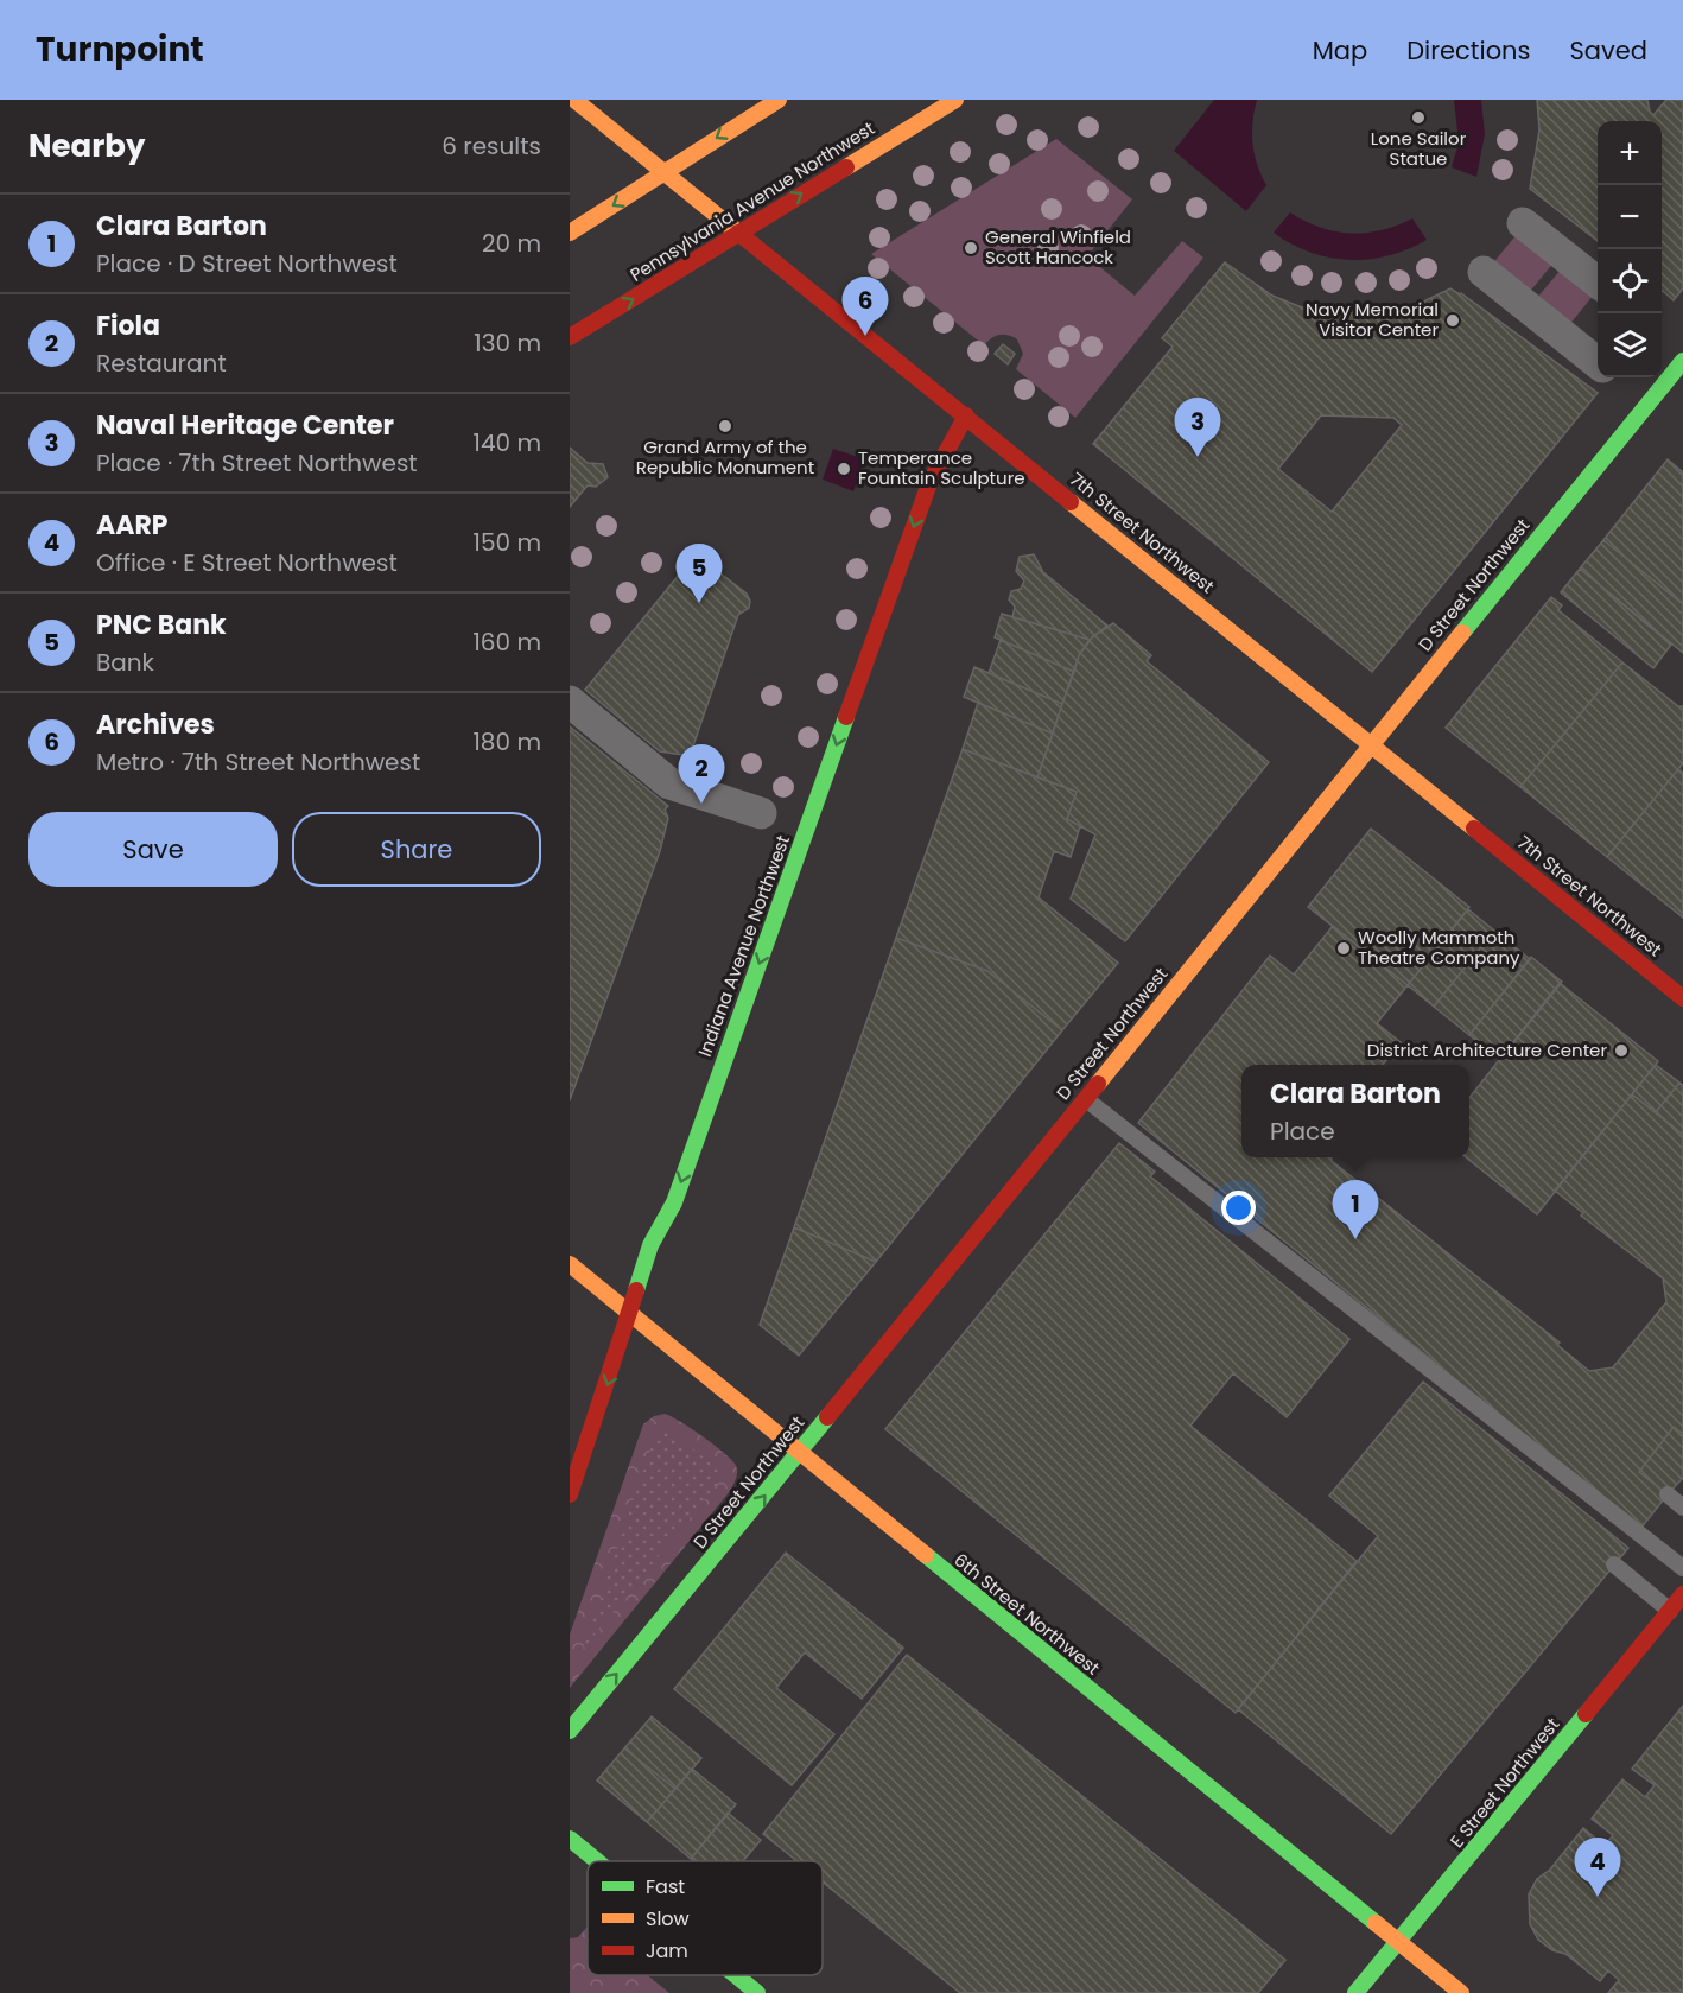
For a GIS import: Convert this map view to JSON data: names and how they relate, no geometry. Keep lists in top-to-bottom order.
{
  "streets": {
    "main road": [
      "Pennsylvania Avenue Northwest",
      "7th Street Northwest",
      "D Street Northwest",
      "Indiana Avenue Northwest",
      "6th Street Northwest",
      "E Street Northwest"
    ]
  },
  "crossings": [
    ["Pennsylvania Avenue Northwest", "7th Street Northwest"],
    ["7th Street Northwest", "D Street Northwest"],
    ["7th Street Northwest", "Indiana Avenue Northwest"],
    ["D Street Northwest", "6th Street Northwest"],
    ["Indiana Avenue Northwest", "6th Street Northwest"],
    ["6th Street Northwest", "E Street Northwest"]
  ],
  "one_way": ["Indiana Avenue Northwest"],
  "places": [
    "Lone Sailor Statue",
    "General Winfield Scott Hancock",
    "Navy Memorial Visitor Center",
    "Grand Army of the Republic Monument",
    "Temperance Fountain Sculpture",
    "Woolly Mammoth Theatre Company",
    "District Architecture Center"
  ],
  "legend": ["Fast", "Slow", "Jam"],
  "page": {
    "header": "Turnpoint",
    "nav": ["Map", "Directions", "Saved"],
    "heading": ["Nearby", "6 results"],
    "map_buttons": ["+", "−"],
    "list": [
      {
        "mark": "1",
        "name": "Clara Barton",
        "note": "Place · D Street Northwest",
        "value": "20 m"
      },
      {
        "mark": "2",
        "name": "Fiola",
        "note": "Restaurant",
        "value": "130 m"
      },
      {
        "mark": "3",
        "name": "Naval Heritage Center",
        "note": "Place · 7th Street Northwest",
        "value": "140 m"
      },
      {
        "mark": "4",
        "name": "AARP",
        "note": "Office · E Street Northwest",
        "value": "150 m"
      },
      {
        "mark": "5",
        "name": "PNC Bank",
        "note": "Bank",
        "value": "160 m"
      },
      {
        "mark": "6",
        "name": "Archives",
        "note": "Metro · 7th Street Northwest",
        "value": "180 m"
      }
    ],
    "pins": [
      "6",
      "3",
      "5",
      "2",
      "1",
      "4"
    ],
    "buttons": ["Save", "Share"],
    "popup": ["Clara Barton", "Place"]
  }
}
